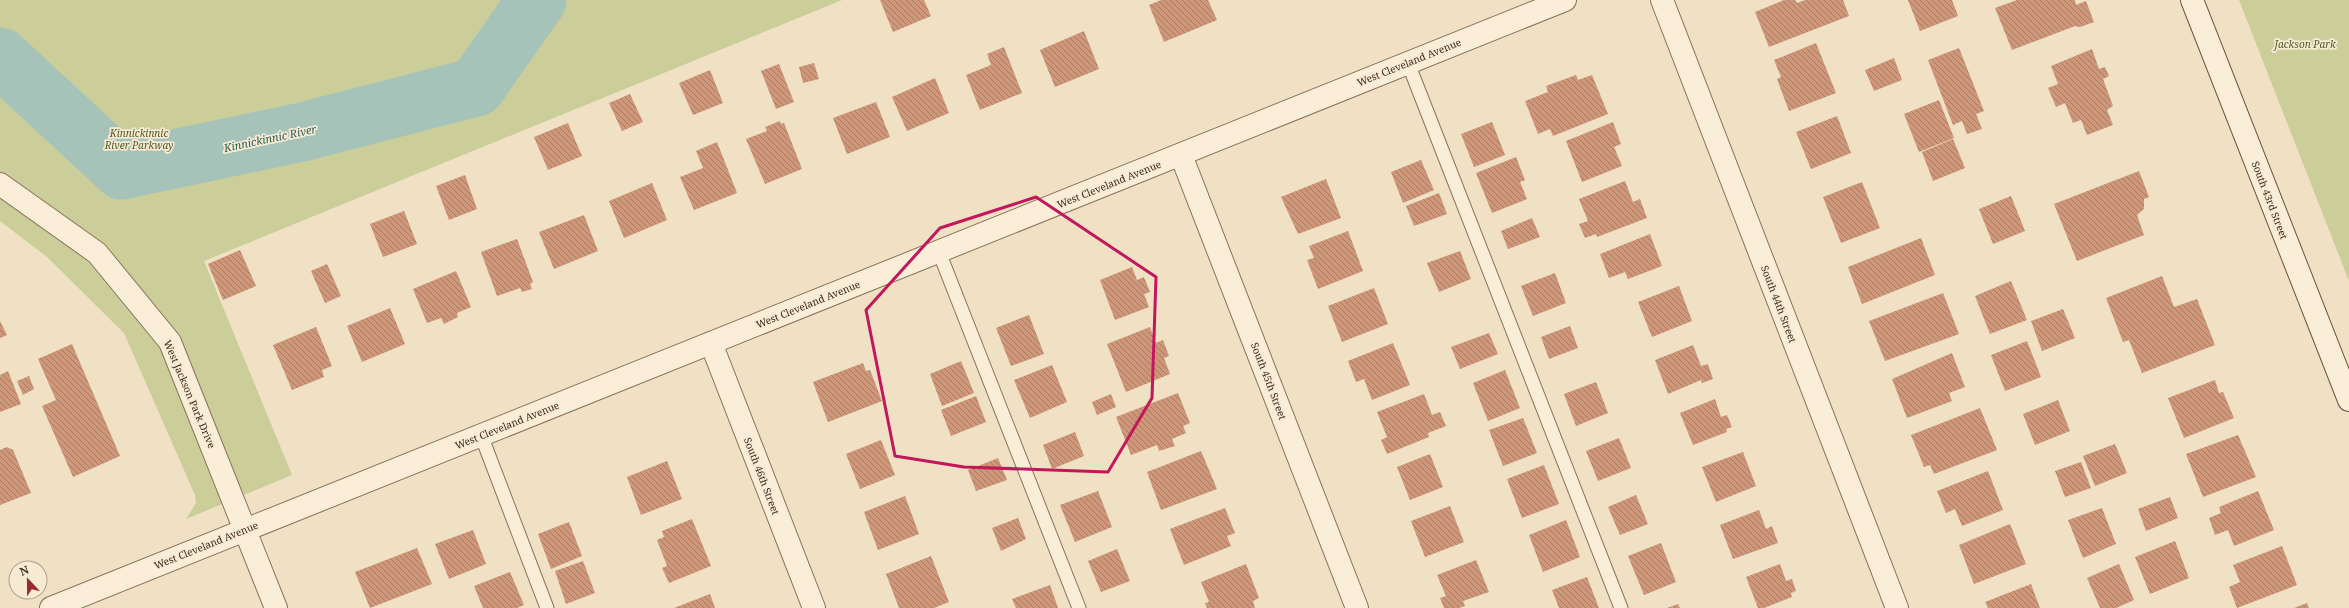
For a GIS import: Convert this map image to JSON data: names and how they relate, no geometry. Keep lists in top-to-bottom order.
{
  "streets": {
    "street": [
      "West Cleveland Avenue",
      "South 43rd Street",
      "South 44th Street",
      "South 45th Street",
      "West Jackson Park Drive",
      "South 46th Street"
    ]
  },
  "crossings": [
    ["West Cleveland Avenue", "South 45th Street"],
    ["West Cleveland Avenue", "West Jackson Park Drive"],
    ["West Cleveland Avenue", "South 46th Street"]
  ],
  "water": ["Kinnickinnic River"],
  "parks": ["Jackson Park", "Kinnickinnic River Parkway"],
  "north": "top"
}
